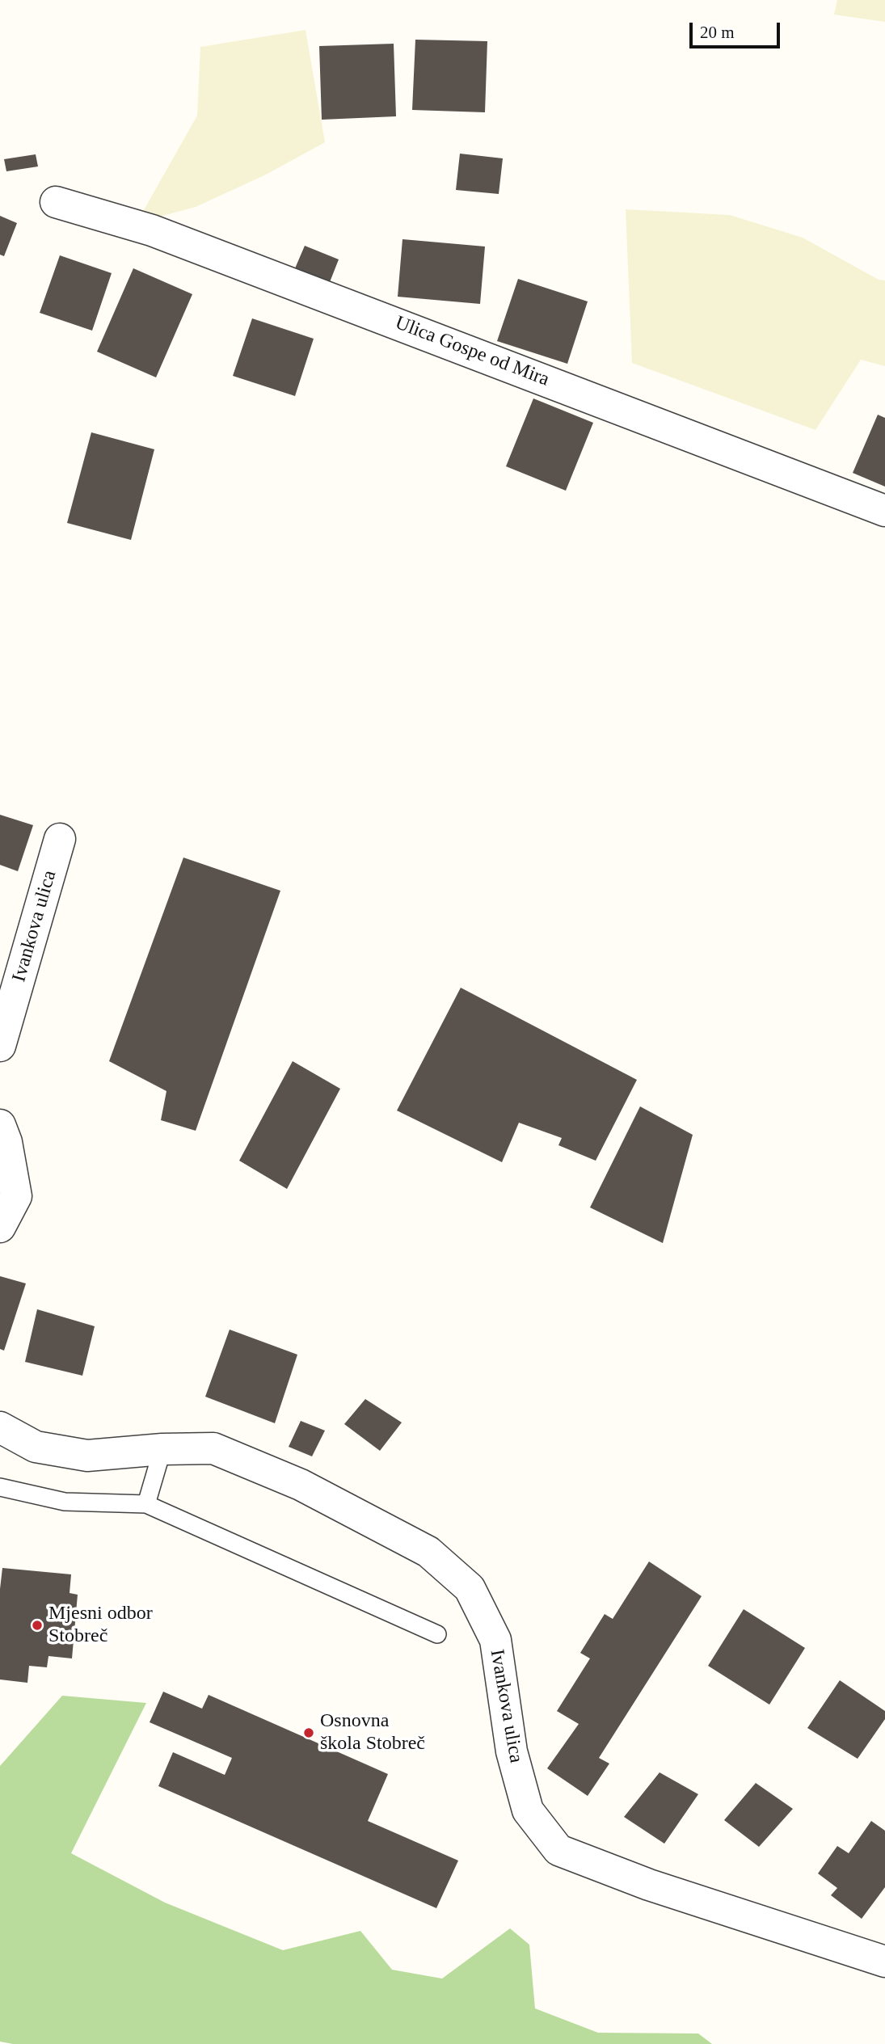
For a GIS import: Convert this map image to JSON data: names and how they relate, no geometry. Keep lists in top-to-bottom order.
{
  "streets": {
    "street": ["Ulica Gospe od Mira", "Ivankova ulica"]
  },
  "places": ["Mjesni odbor Stobreč", "Osnovna škola Stobreč"],
  "scale_bar": "20 m"
}
